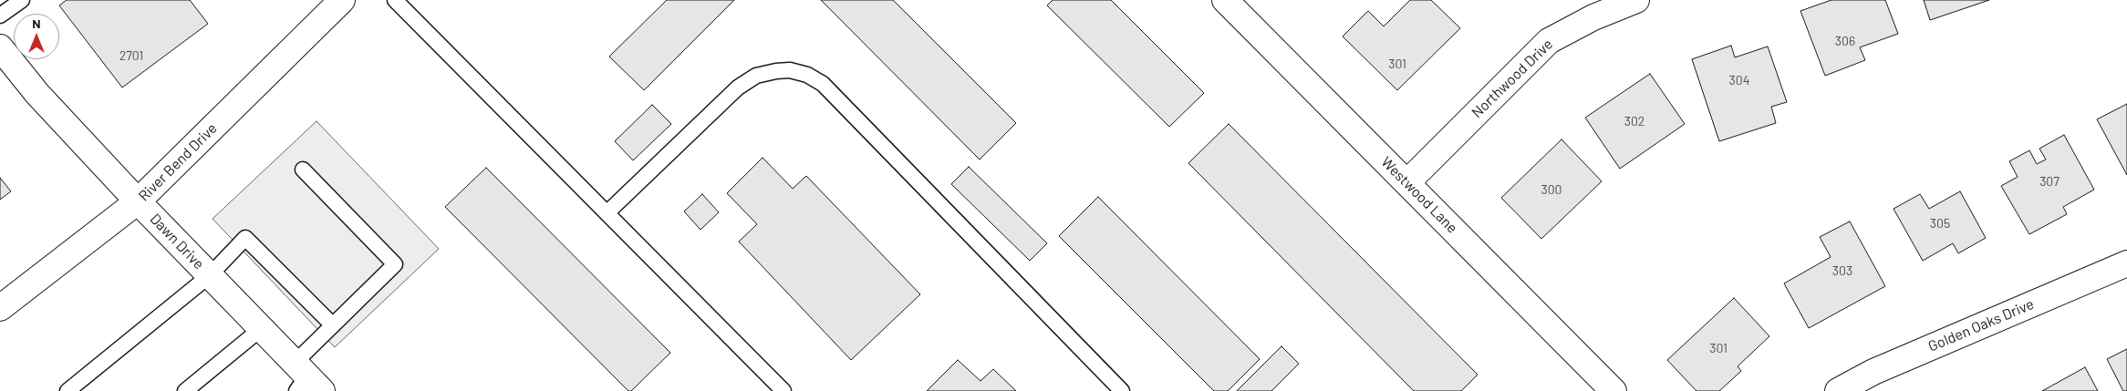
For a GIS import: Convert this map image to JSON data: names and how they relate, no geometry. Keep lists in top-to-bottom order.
{
  "streets": {
    "street": [
      "Northwood Drive",
      "River Bend Drive",
      "Westwood Lane",
      "Dawn Drive",
      "Golden Oaks Drive"
    ]
  },
  "crossings": [
    ["Northwood Drive", "Westwood Lane"],
    ["River Bend Drive", "Dawn Drive"]
  ],
  "house_numbers": [
    "306",
    "2701",
    "301",
    "304",
    "302",
    "307",
    "300",
    "305",
    "303",
    "301"
  ],
  "north": "top"
}
